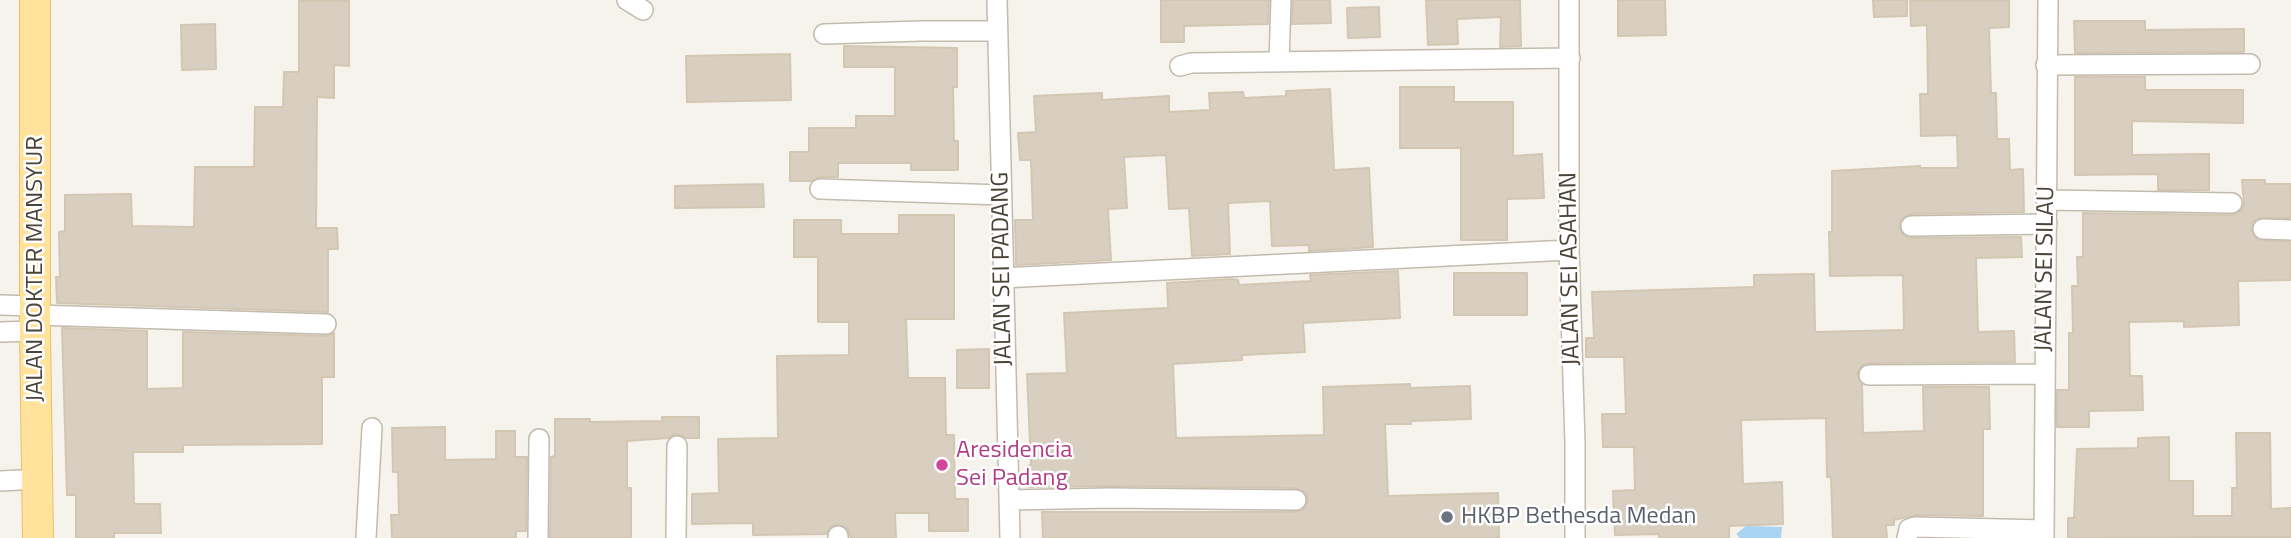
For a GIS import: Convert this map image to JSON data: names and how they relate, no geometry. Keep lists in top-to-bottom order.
{
  "streets": {
    "main road": ["JALAN DOKTER MANSYUR"],
    "street": ["JALAN SEI PADANG", "JALAN SEI ASAHAN", "JALAN SEI SILAU"]
  },
  "places": ["Aresidencia Sei Padang", "HKBP Bethesda Medan"]
}
